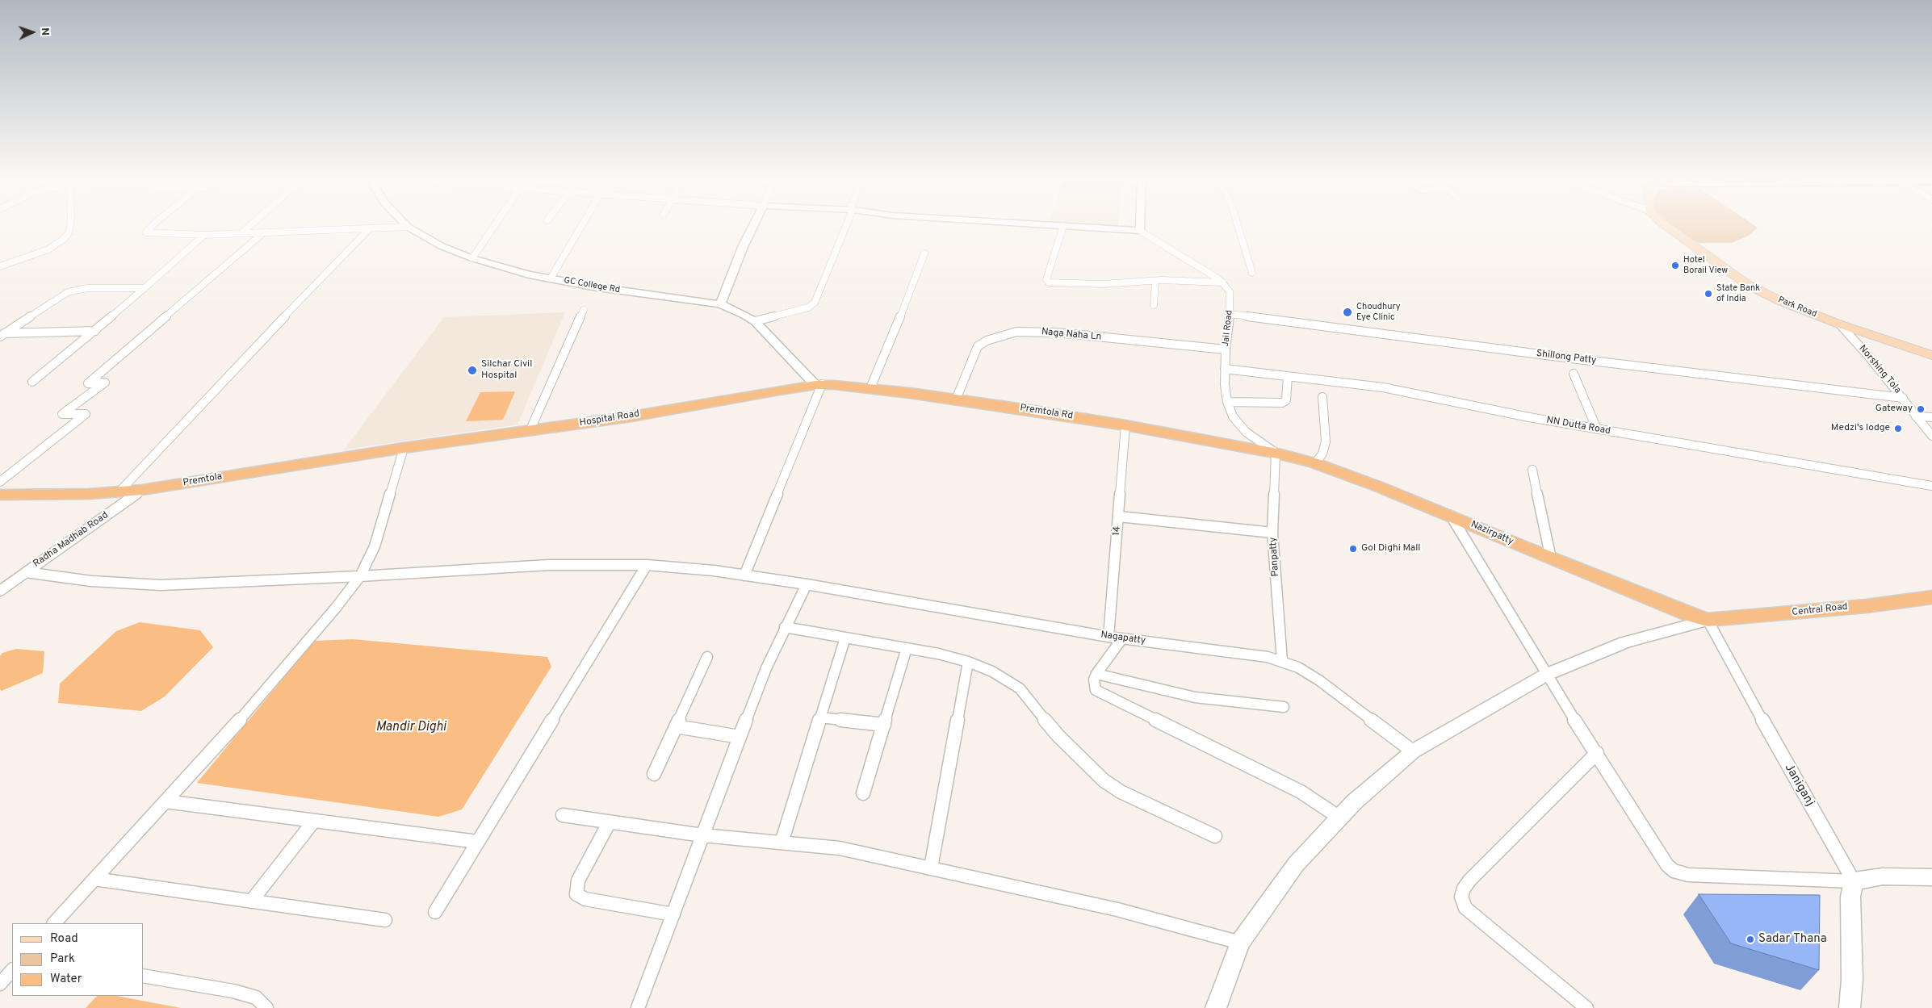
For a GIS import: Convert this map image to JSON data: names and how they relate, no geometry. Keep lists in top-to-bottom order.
{
  "streets": {
    "highway": [
      "Premtola Rd",
      "Hospital Road",
      "Premtola",
      "Nazirpatty",
      "Central Road"
    ],
    "main road": ["GC College Rd", "Park Road"],
    "street": [
      "Jail Road",
      "Naga Naha Ln",
      "Shillong Patty",
      "Norshing Tola",
      "NN Dutta Road",
      "14",
      "Radha Madhab Road",
      "Panpatty",
      "Nagapatty",
      "Janiganj"
    ]
  },
  "crossings": [
    ["GC College Rd", "Premtola Rd"],
    ["GC College Rd", "Hospital Road"],
    ["Park Road", "Norshing Tola"],
    ["Jail Road", "Naga Naha Ln"],
    ["Jail Road", "Shillong Patty"],
    ["Jail Road", "Premtola Rd"],
    ["Jail Road", "NN Dutta Road"],
    ["Jail Road", "Nazirpatty"],
    ["Jail Road", "Panpatty"],
    ["Naga Naha Ln", "Premtola Rd"],
    ["Shillong Patty", "Norshing Tola"],
    ["Premtola Rd", "Hospital Road"],
    ["Premtola Rd", "14"],
    ["Premtola Rd", "Nazirpatty"],
    ["Premtola Rd", "Panpatty"],
    ["Hospital Road", "Premtola"],
    ["Premtola", "Radha Madhab Road"],
    ["14", "Nagapatty"],
    ["Nazirpatty", "Panpatty"],
    ["Nazirpatty", "Central Road"],
    ["Nazirpatty", "Janiganj"],
    ["Radha Madhab Road", "Nagapatty"],
    ["Panpatty", "Nagapatty"],
    ["Central Road", "Janiganj"]
  ],
  "water": ["Mandir Dighi"],
  "places": [
    "Hotel Borail View",
    "State Bank of India",
    "Choudhury Eye Clinic",
    "Silchar Civil Hospital",
    "Gateway",
    "Medzi's lodge",
    "Gol Dighi Mall",
    "Sadar Thana"
  ],
  "legend": ["Road", "Park", "Water"],
  "north": "right"
}
